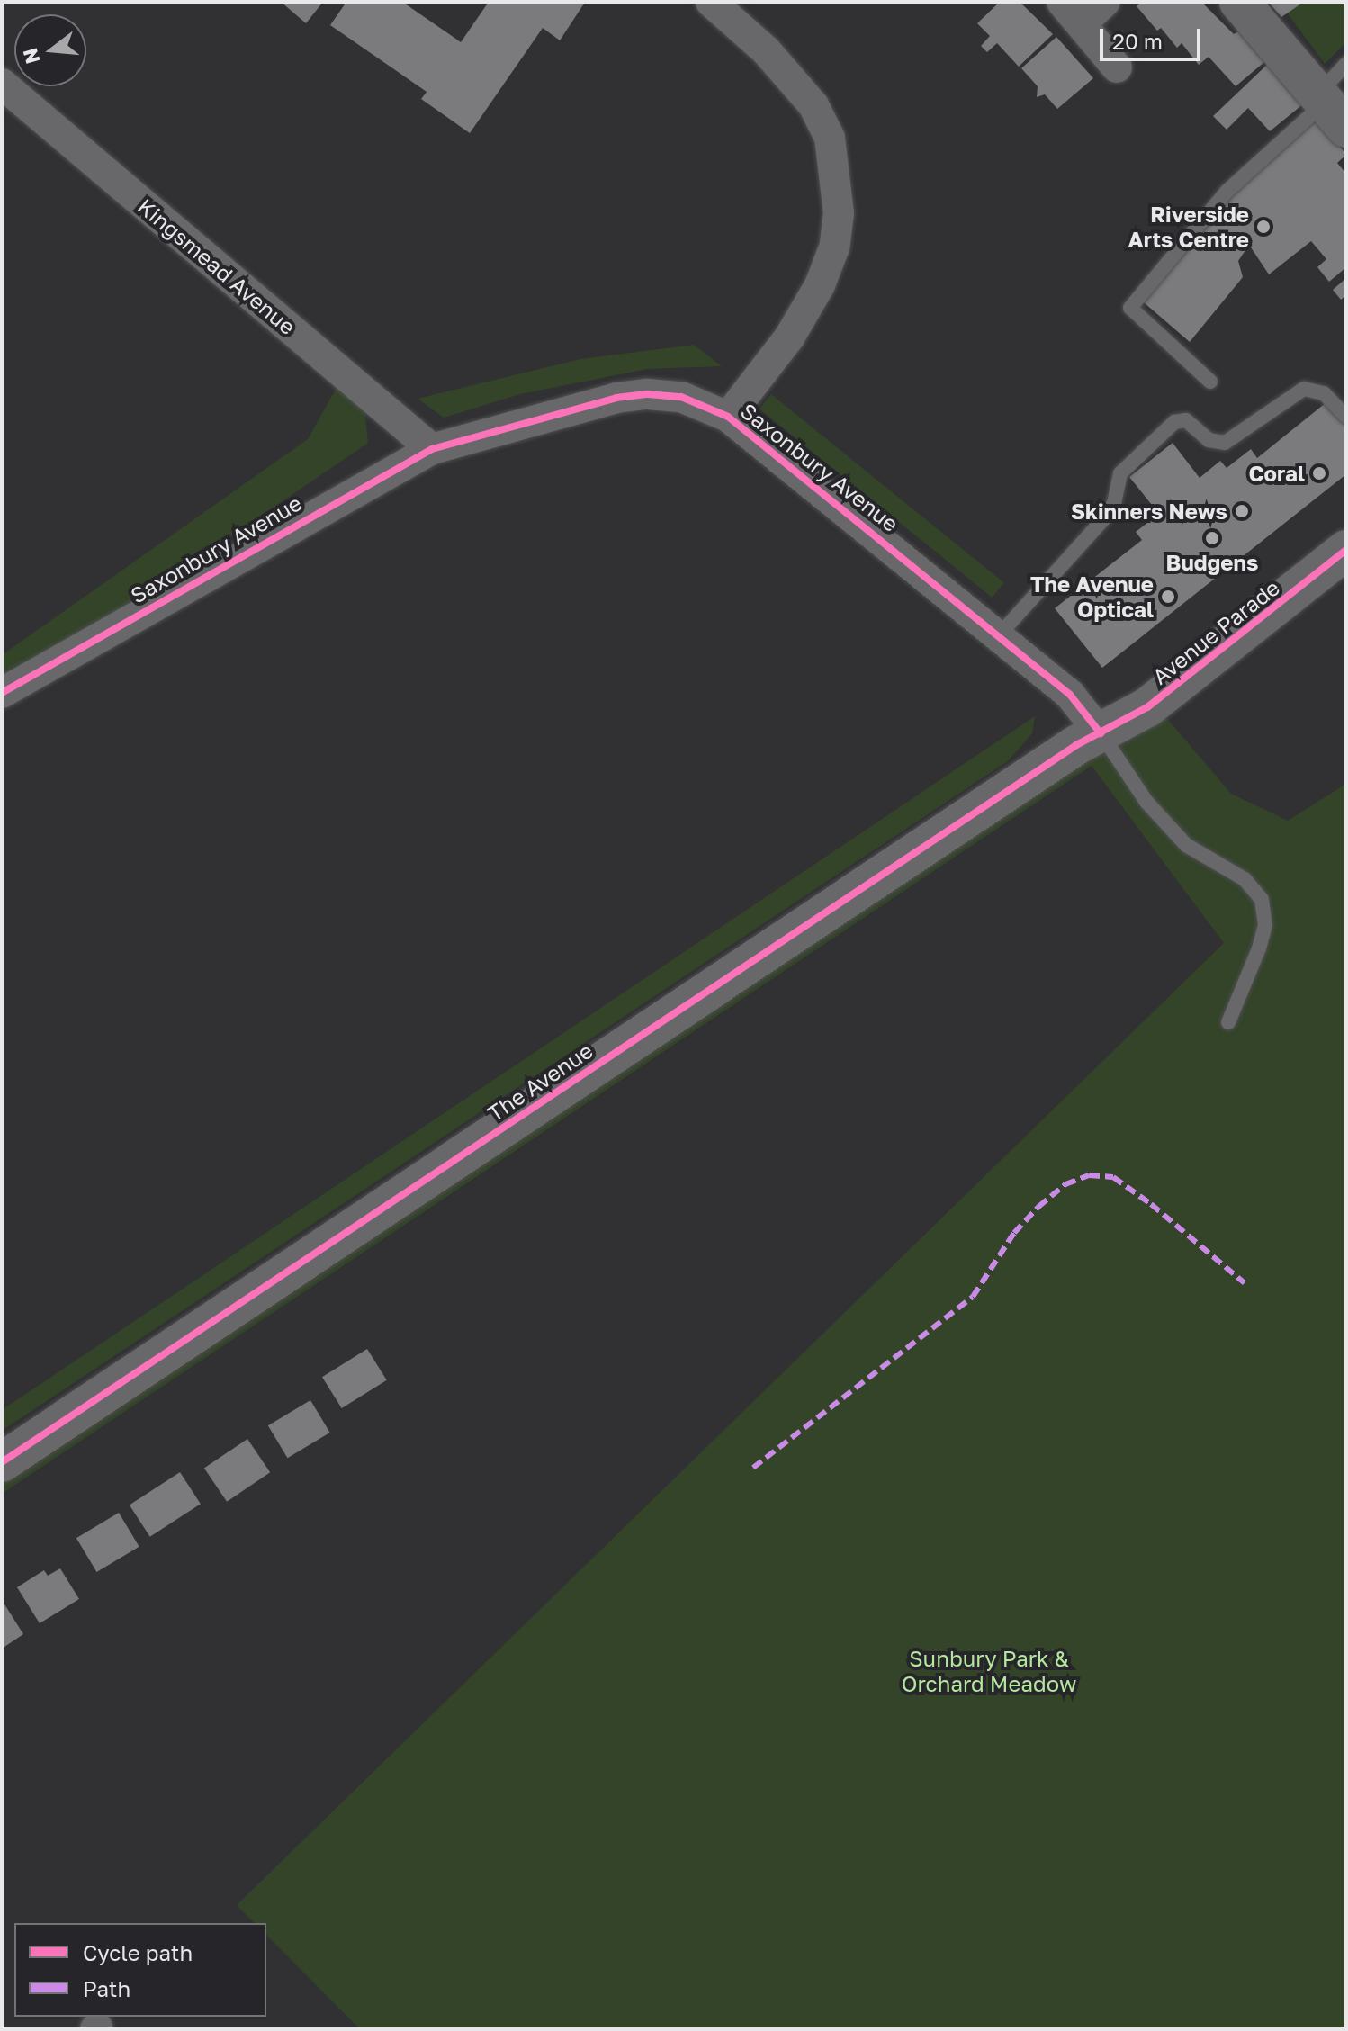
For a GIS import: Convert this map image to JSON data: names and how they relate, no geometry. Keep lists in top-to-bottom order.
{
  "streets": {
    "street": [
      "Kingsmead Avenue",
      "Saxonbury Avenue",
      "Avenue Parade",
      "The Avenue"
    ]
  },
  "crossings": [
    ["Kingsmead Avenue", "Saxonbury Avenue"],
    ["Saxonbury Avenue", "Avenue Parade"],
    ["Saxonbury Avenue", "The Avenue"],
    ["Avenue Parade", "The Avenue"]
  ],
  "parks": ["Sunbury Park & Orchard Meadow"],
  "places": [
    "Riverside Arts Centre",
    "Coral",
    "Skinners News",
    "Budgens",
    "The Avenue Optical"
  ],
  "legend": ["Cycle path", "Path"],
  "scale_bar": "20 m",
  "north": "left"
}
